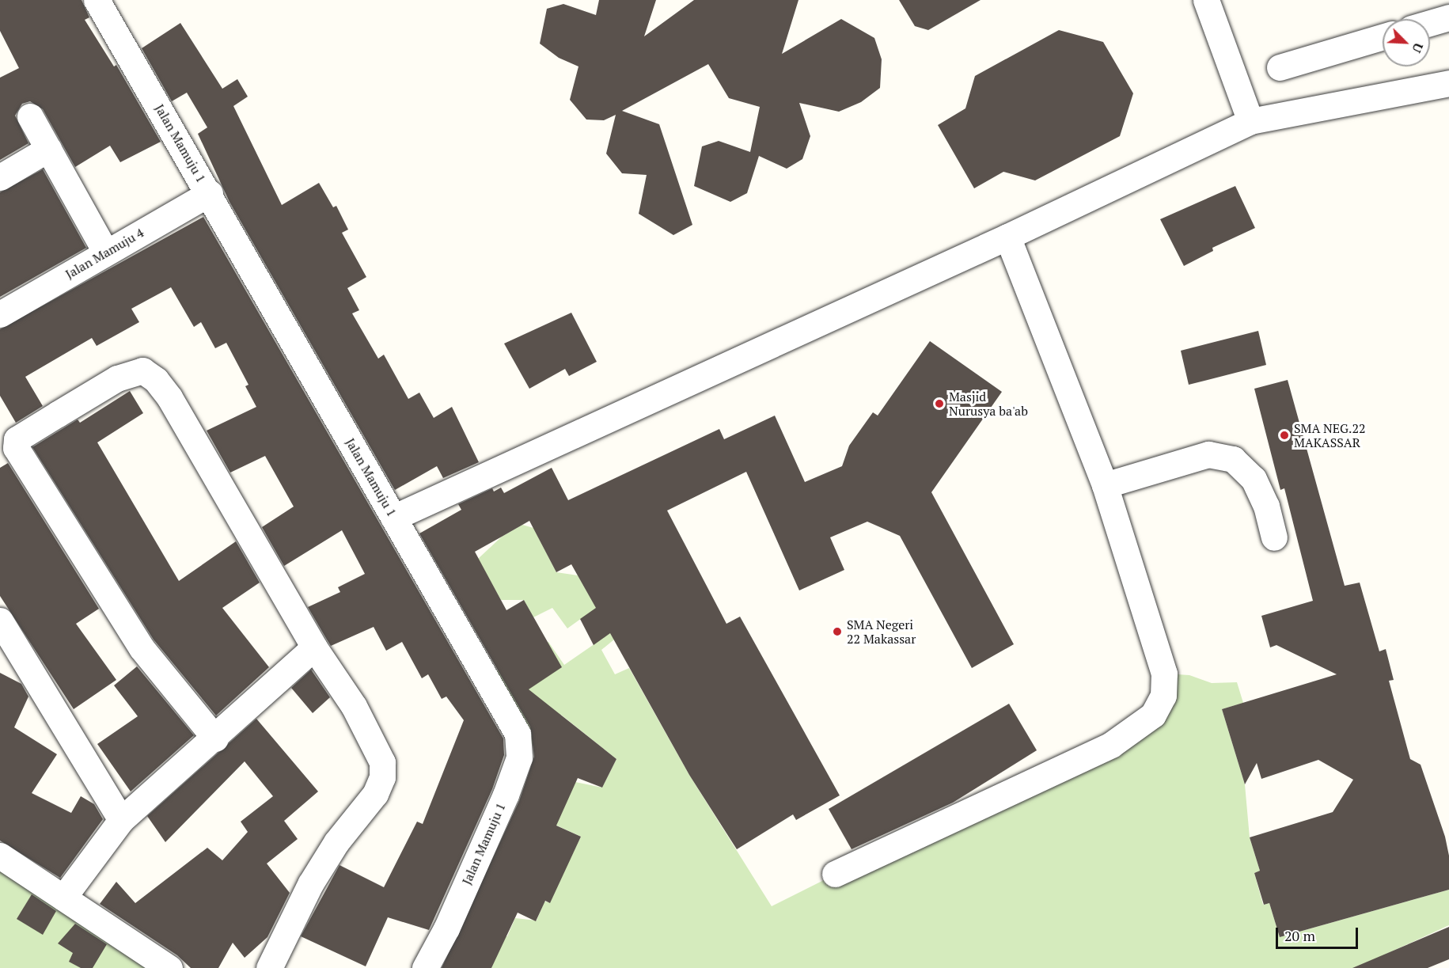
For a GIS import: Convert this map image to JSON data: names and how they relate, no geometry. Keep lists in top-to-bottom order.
{
  "streets": {
    "street": ["Jalan Mamuju 1", "Jalan Mamuju 4"]
  },
  "crossings": [
    ["Jalan Mamuju 1", "Jalan Mamuju 4"]
  ],
  "places": ["Masjid Nurusya ba'ab", "SMA NEG.22 MAKASSAR", "SMA Negeri 22 Makassar"],
  "scale_bar": "20 m",
  "north": "bottom right"
}
